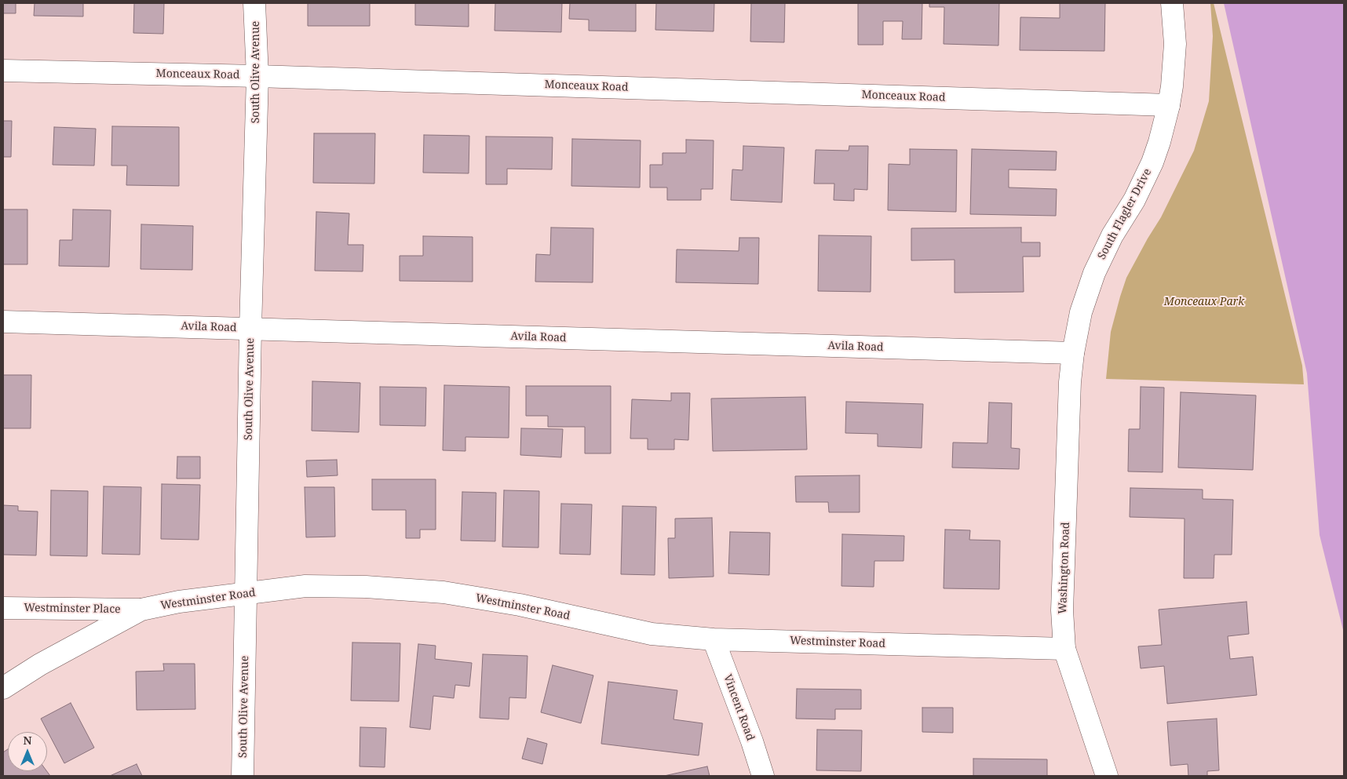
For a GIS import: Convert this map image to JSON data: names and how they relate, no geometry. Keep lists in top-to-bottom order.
{
  "streets": {
    "street": [
      "South Olive Avenue",
      "Monceaux Road",
      "South Flagler Drive",
      "Avila Road",
      "Washington Road",
      "Westminster Road",
      "Westminster Place",
      "Vincent Road"
    ]
  },
  "crossings": [
    ["South Olive Avenue", "Monceaux Road"],
    ["South Olive Avenue", "Avila Road"],
    ["South Olive Avenue", "Westminster Road"],
    ["Monceaux Road", "South Flagler Drive"],
    ["South Flagler Drive", "Avila Road"],
    ["South Flagler Drive", "Washington Road"],
    ["Avila Road", "Washington Road"],
    ["Washington Road", "Westminster Road"],
    ["Westminster Road", "Westminster Place"],
    ["Westminster Road", "Vincent Road"]
  ],
  "parks": ["Monceaux Park"],
  "north": "top"
}
